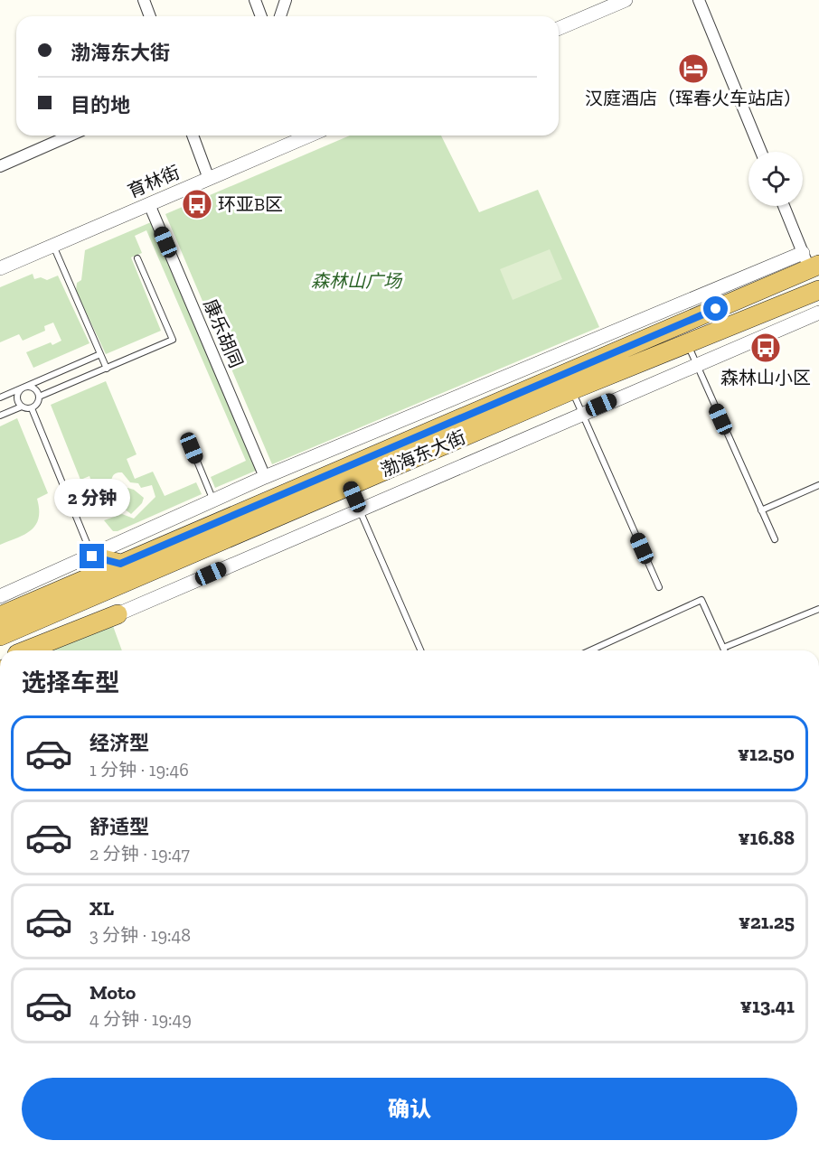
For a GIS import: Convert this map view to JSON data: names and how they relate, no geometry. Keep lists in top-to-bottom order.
{
  "streets": {
    "highway": ["渤海东大街"],
    "street": ["育林街", "康乐胡同"]
  },
  "crossings": [
    ["育林街", "康乐胡同"]
  ],
  "parks": ["森林山广场"],
  "places": {
    "hotel": ["汉庭酒店（珲春火车站店）"],
    "bus stop": ["环亚B区", "森林山小区"]
  },
  "page": {
    "banner": ["渤海东大街", "目的地"],
    "bubble": "2 分钟",
    "heading": "选择车型",
    "list": [
      {
        "name": "经济型",
        "note": "1 分钟 · 19:46",
        "value": "¥12.50"
      },
      {
        "name": "舒适型",
        "note": "2 分钟 · 19:47",
        "value": "¥16.88"
      },
      {
        "name": "XL",
        "note": "3 分钟 · 19:48",
        "value": "¥21.25"
      },
      {
        "name": "Moto",
        "note": "4 分钟 · 19:49",
        "value": "¥13.41"
      }
    ],
    "buttons": "确认"
  }
}
